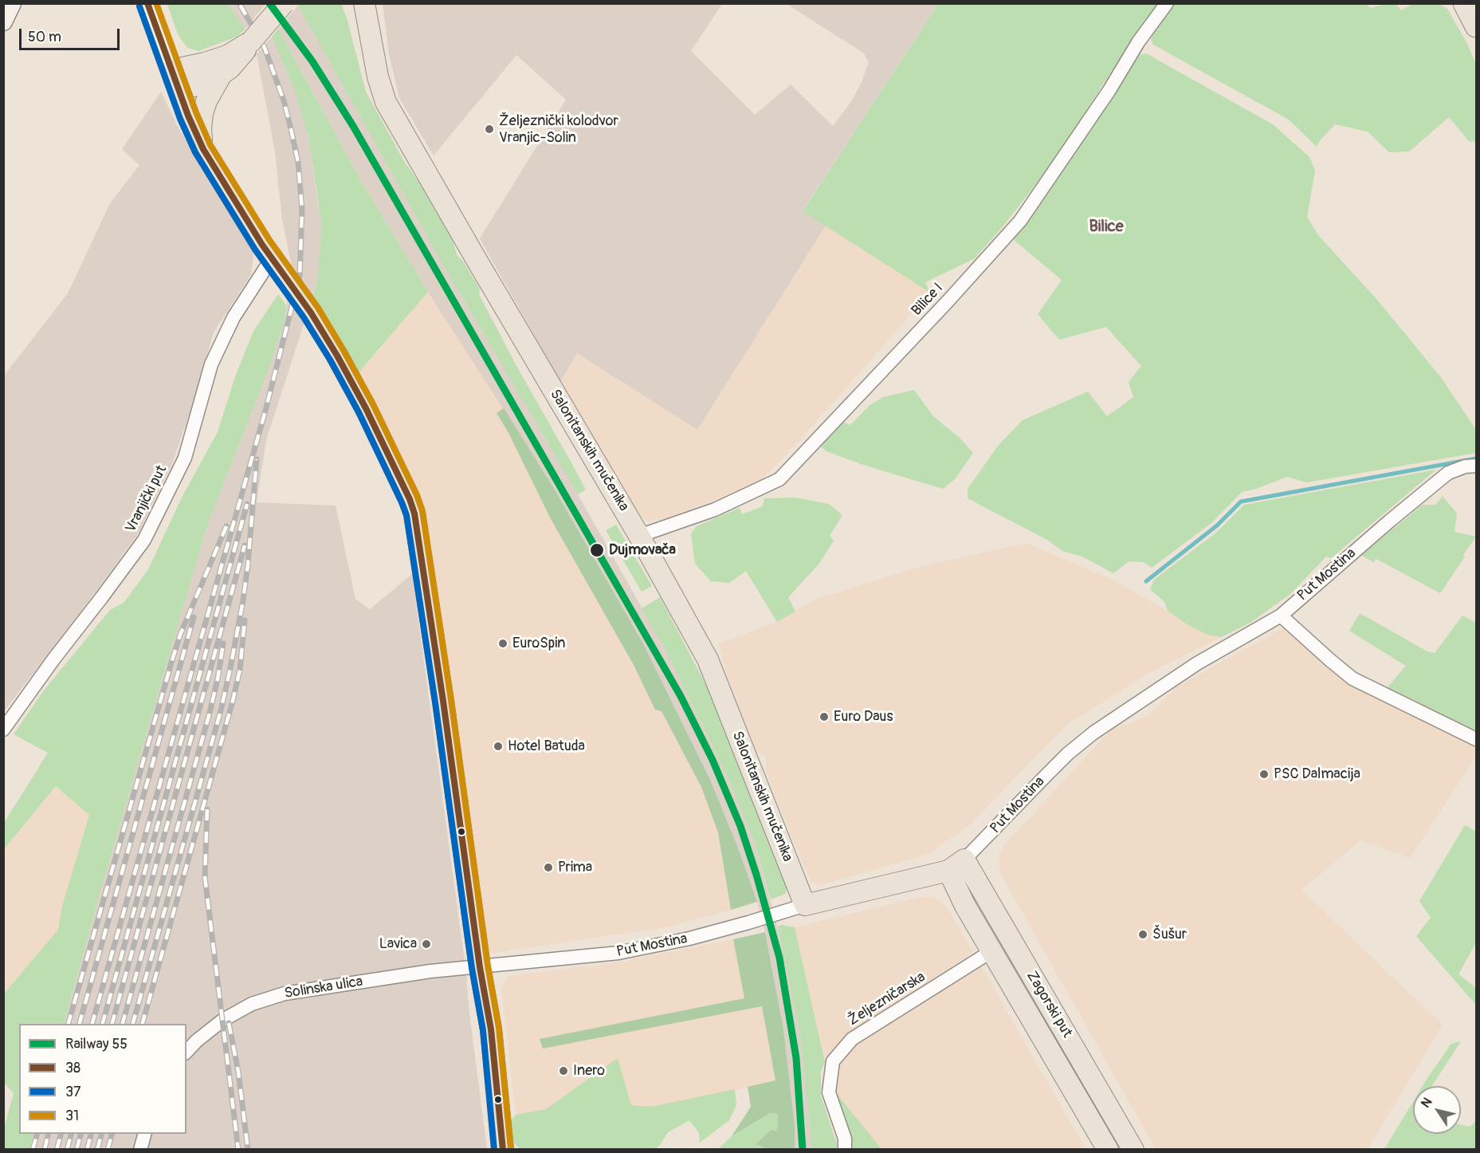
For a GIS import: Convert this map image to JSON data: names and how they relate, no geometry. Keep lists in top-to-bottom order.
{
  "streets": {
    "main road": ["Salonitanskih mučenika", "Put Mostina", "Zagorski put"],
    "street": [
      "Bilice I",
      "Vranjički put",
      "Solinska ulica",
      "Željezničarska"
    ]
  },
  "crossings": [
    ["Bilice I", "Salonitanskih mučenika"],
    ["Salonitanskih mučenika", "Put Mostina"],
    ["Put Mostina", "Solinska ulica"],
    ["Put Mostina", "Zagorski put"],
    ["Željezničarska", "Zagorski put"]
  ],
  "districts": ["Bilice"],
  "places": [
    "Željeznički kolodvor Vranjic-Solin",
    "Dujmovača",
    "EuroSpin",
    "Euro Daus",
    "Hotel Batuda",
    "PSC Dalmacija",
    "Prima",
    "Šušur",
    "Lavica",
    "Inero"
  ],
  "lines": [
    "rail line 55",
    "transit line 38",
    "transit line 31",
    "transit line 37"
  ],
  "legend": [
    "Railway 55",
    "38",
    "37",
    "31"
  ],
  "scale_bar": "50 m",
  "north": "top left"
}
